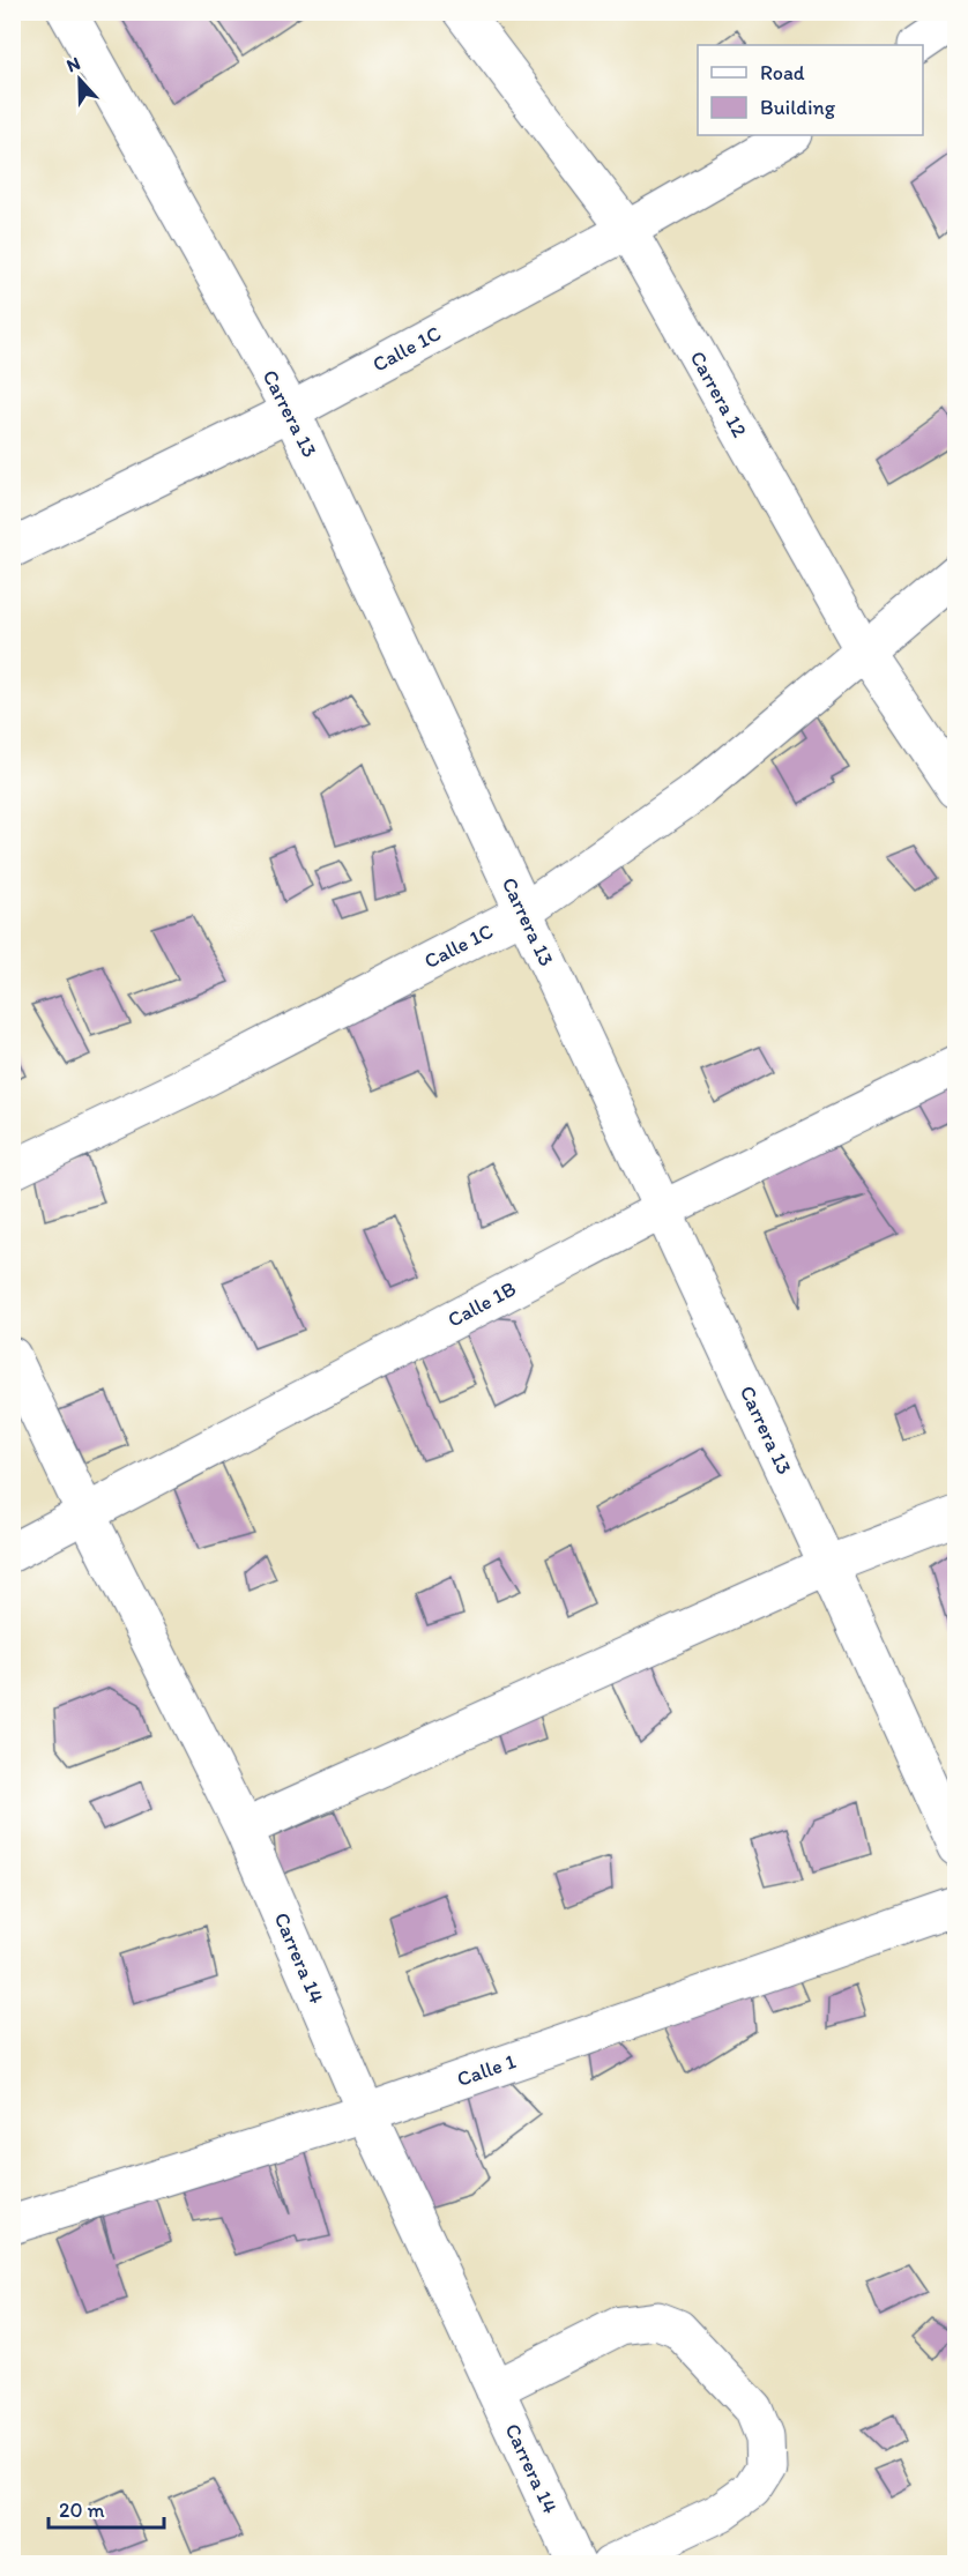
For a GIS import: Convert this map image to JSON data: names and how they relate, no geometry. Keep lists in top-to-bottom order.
{
  "streets": {
    "street": [
      "Calle 1C",
      "Carrera 12",
      "Carrera 13",
      "Calle 1B",
      "Carrera 14",
      "Calle 1"
    ]
  },
  "crossings": [
    ["Calle 1C", "Carrera 12"],
    ["Calle 1C", "Carrera 13"],
    ["Carrera 13", "Calle 1B"],
    ["Calle 1B", "Carrera 14"],
    ["Carrera 14", "Calle 1"]
  ],
  "legend": ["Road", "Building"],
  "scale_bar": "20 m",
  "north": "top"
}
